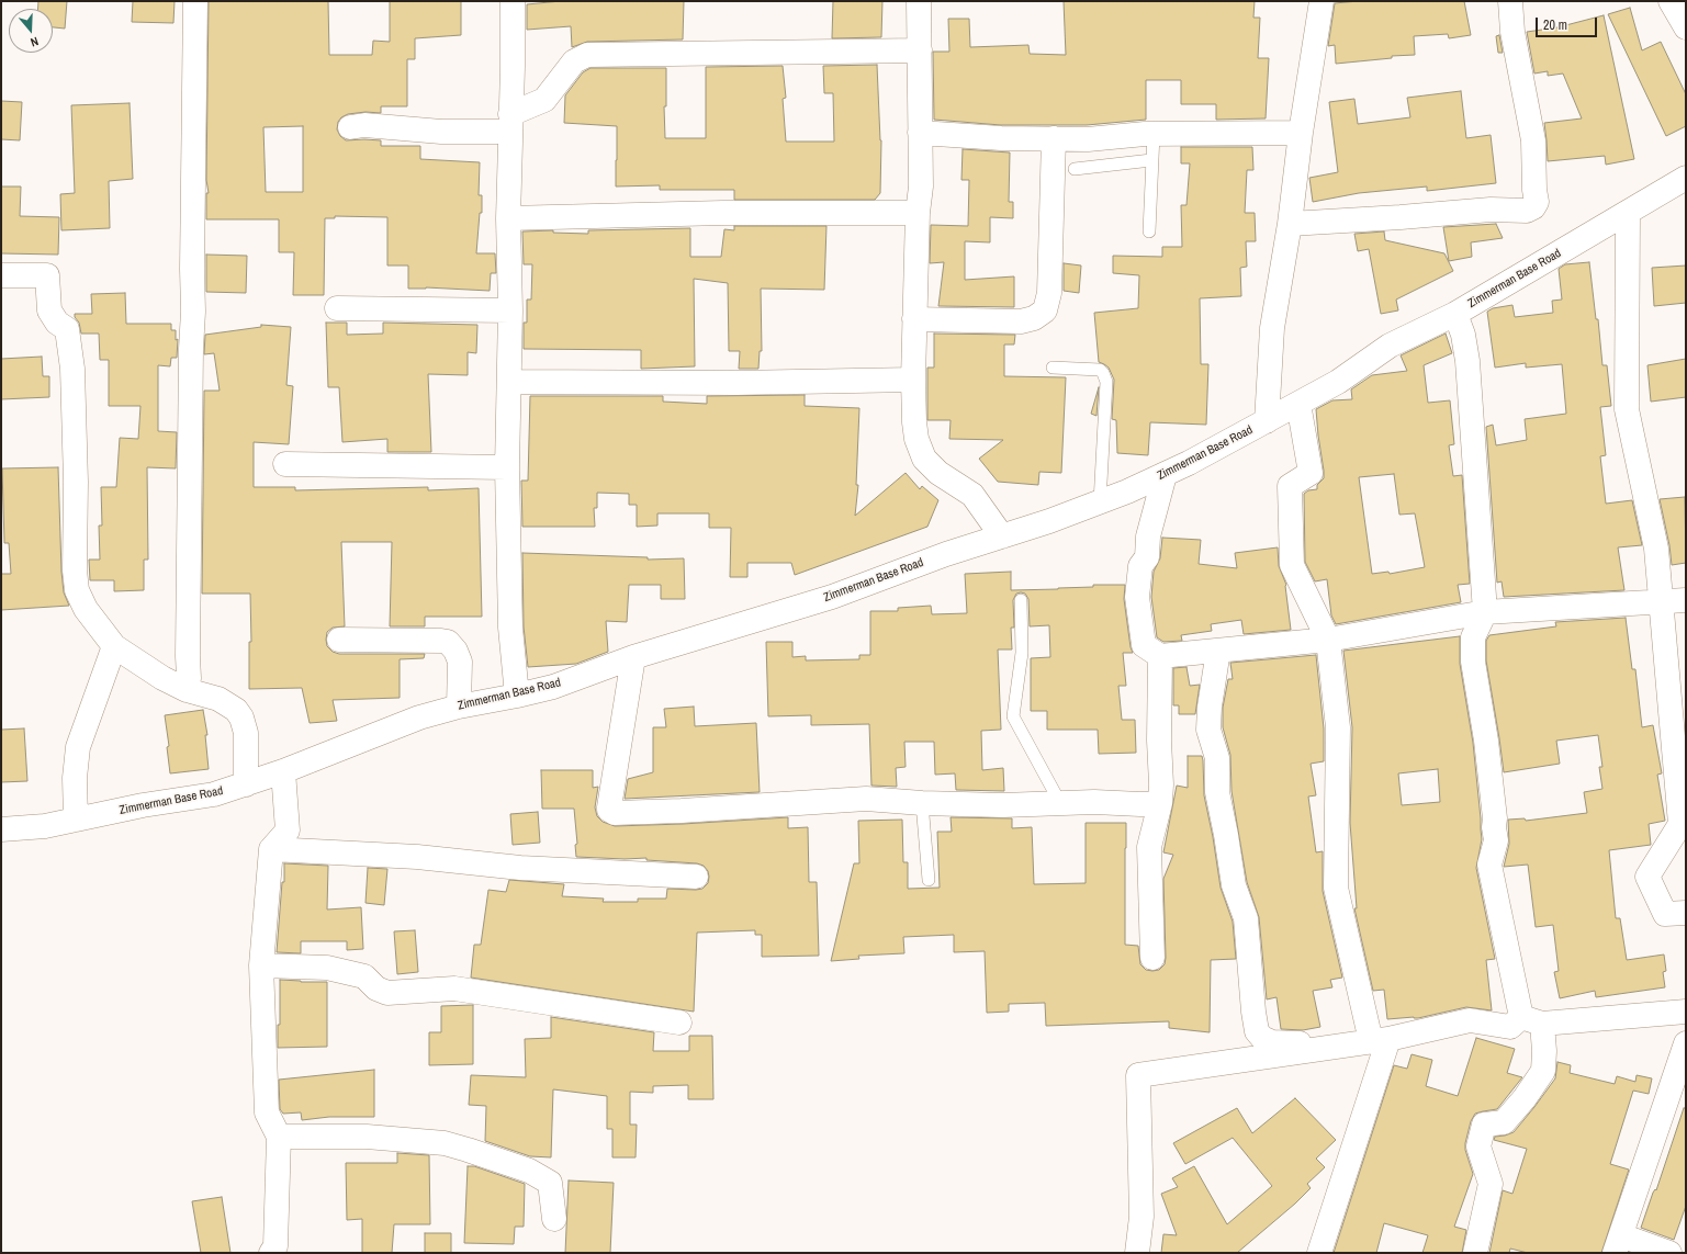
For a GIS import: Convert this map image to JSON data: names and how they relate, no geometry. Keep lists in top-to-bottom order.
{
  "streets": {
    "street": ["Zimmerman Base Road"]
  },
  "scale_bar": "20 m",
  "north": "bottom"
}
